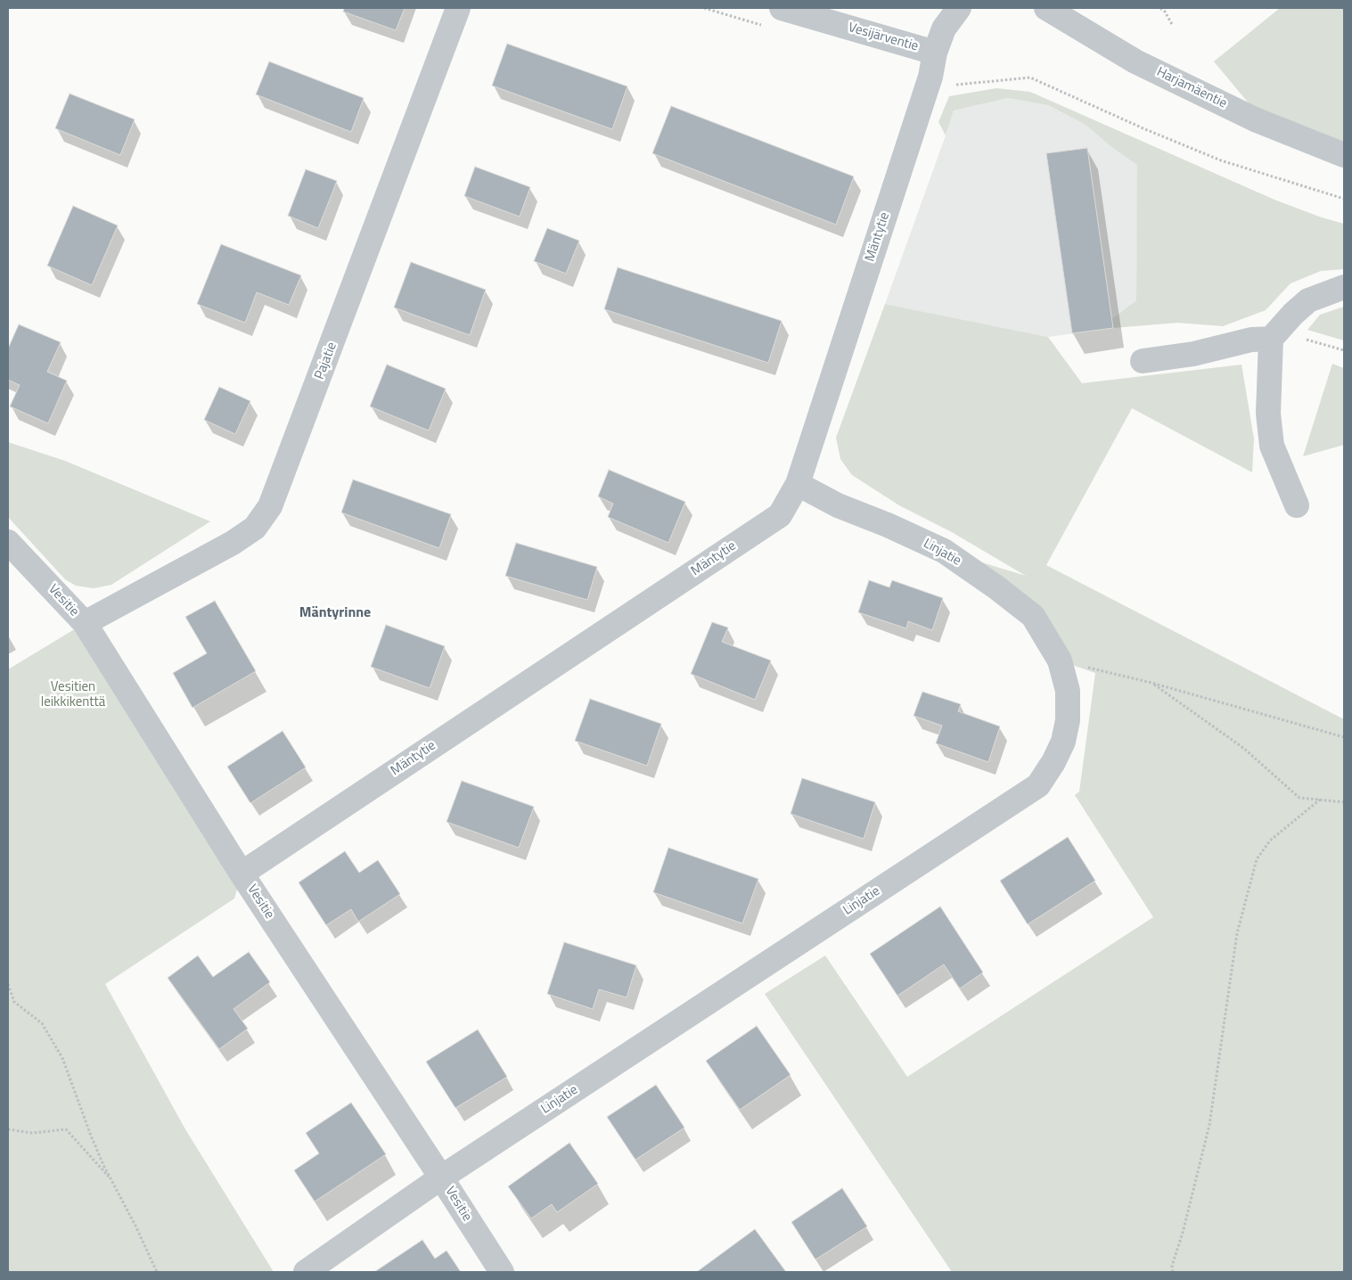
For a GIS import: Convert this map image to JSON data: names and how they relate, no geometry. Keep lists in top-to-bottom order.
{
  "streets": {
    "street": [
      "Vesijärventie",
      "Harjamäentie",
      "Mäntytie",
      "Pajatie",
      "Linjatie",
      "Vesitie"
    ]
  },
  "crossings": [
    ["Vesijärventie", "Mäntytie"],
    ["Mäntytie", "Linjatie"],
    ["Mäntytie", "Vesitie"],
    ["Pajatie", "Vesitie"],
    ["Linjatie", "Vesitie"]
  ],
  "districts": ["Mäntyrinne"],
  "parks": ["Vesitien leikkikenttä"]
}
